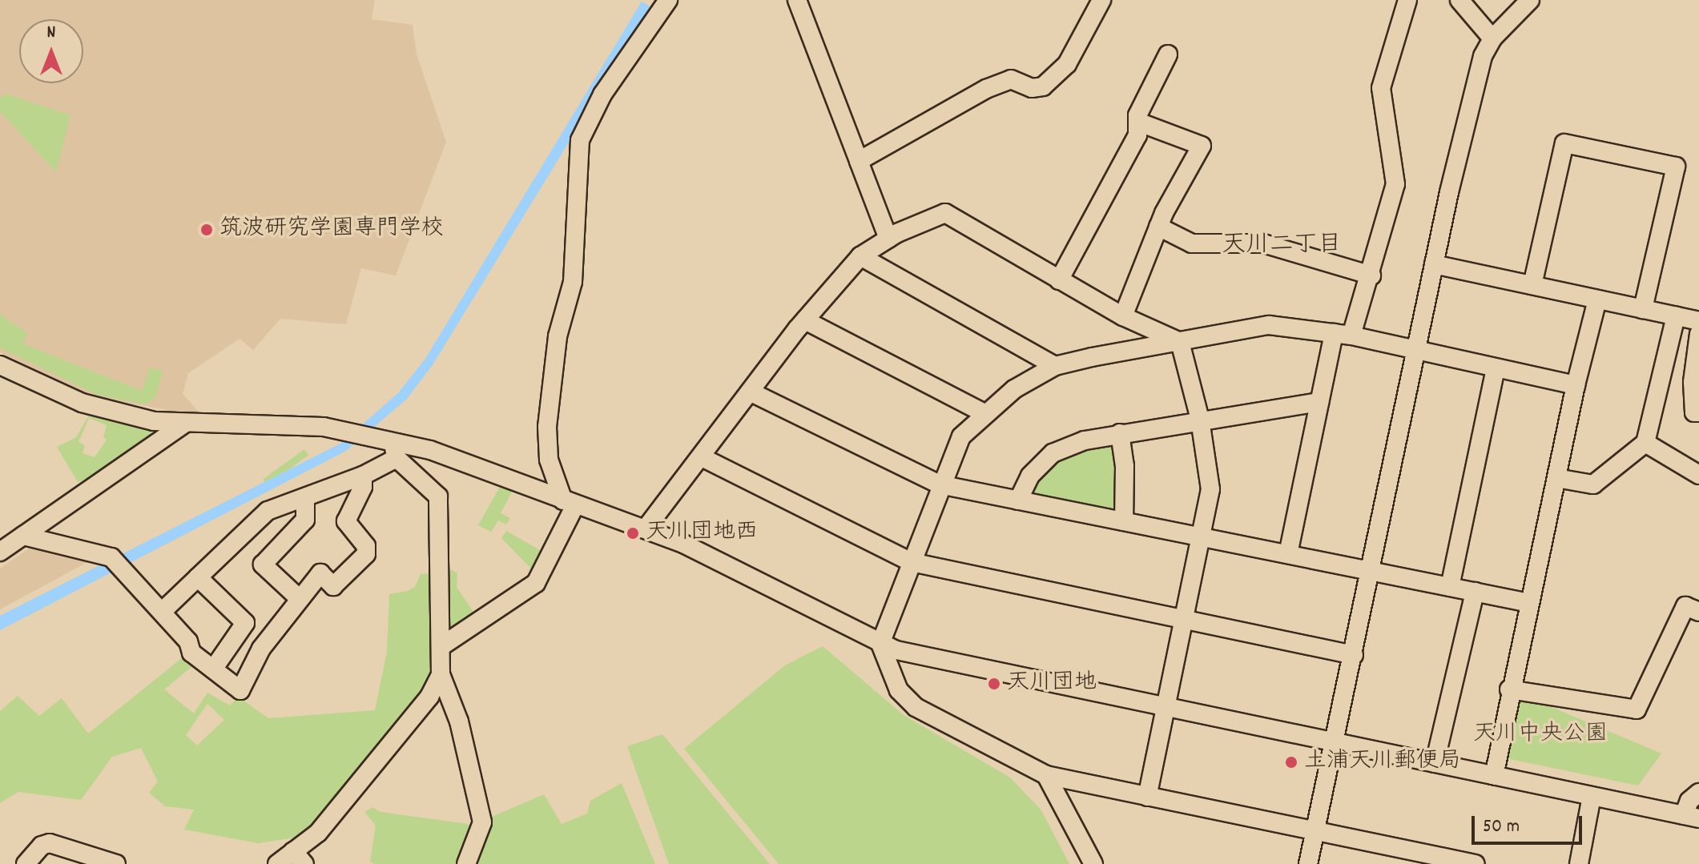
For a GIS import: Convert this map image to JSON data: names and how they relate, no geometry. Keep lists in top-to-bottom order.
{
  "districts": ["天川二丁目"],
  "parks": ["天川中央公園"],
  "places": [
    "筑波研究学園専門学校",
    "天川団地西",
    "天川団地",
    "土浦天川郵便局"
  ],
  "scale_bar": "50 m",
  "north": "top"
}
